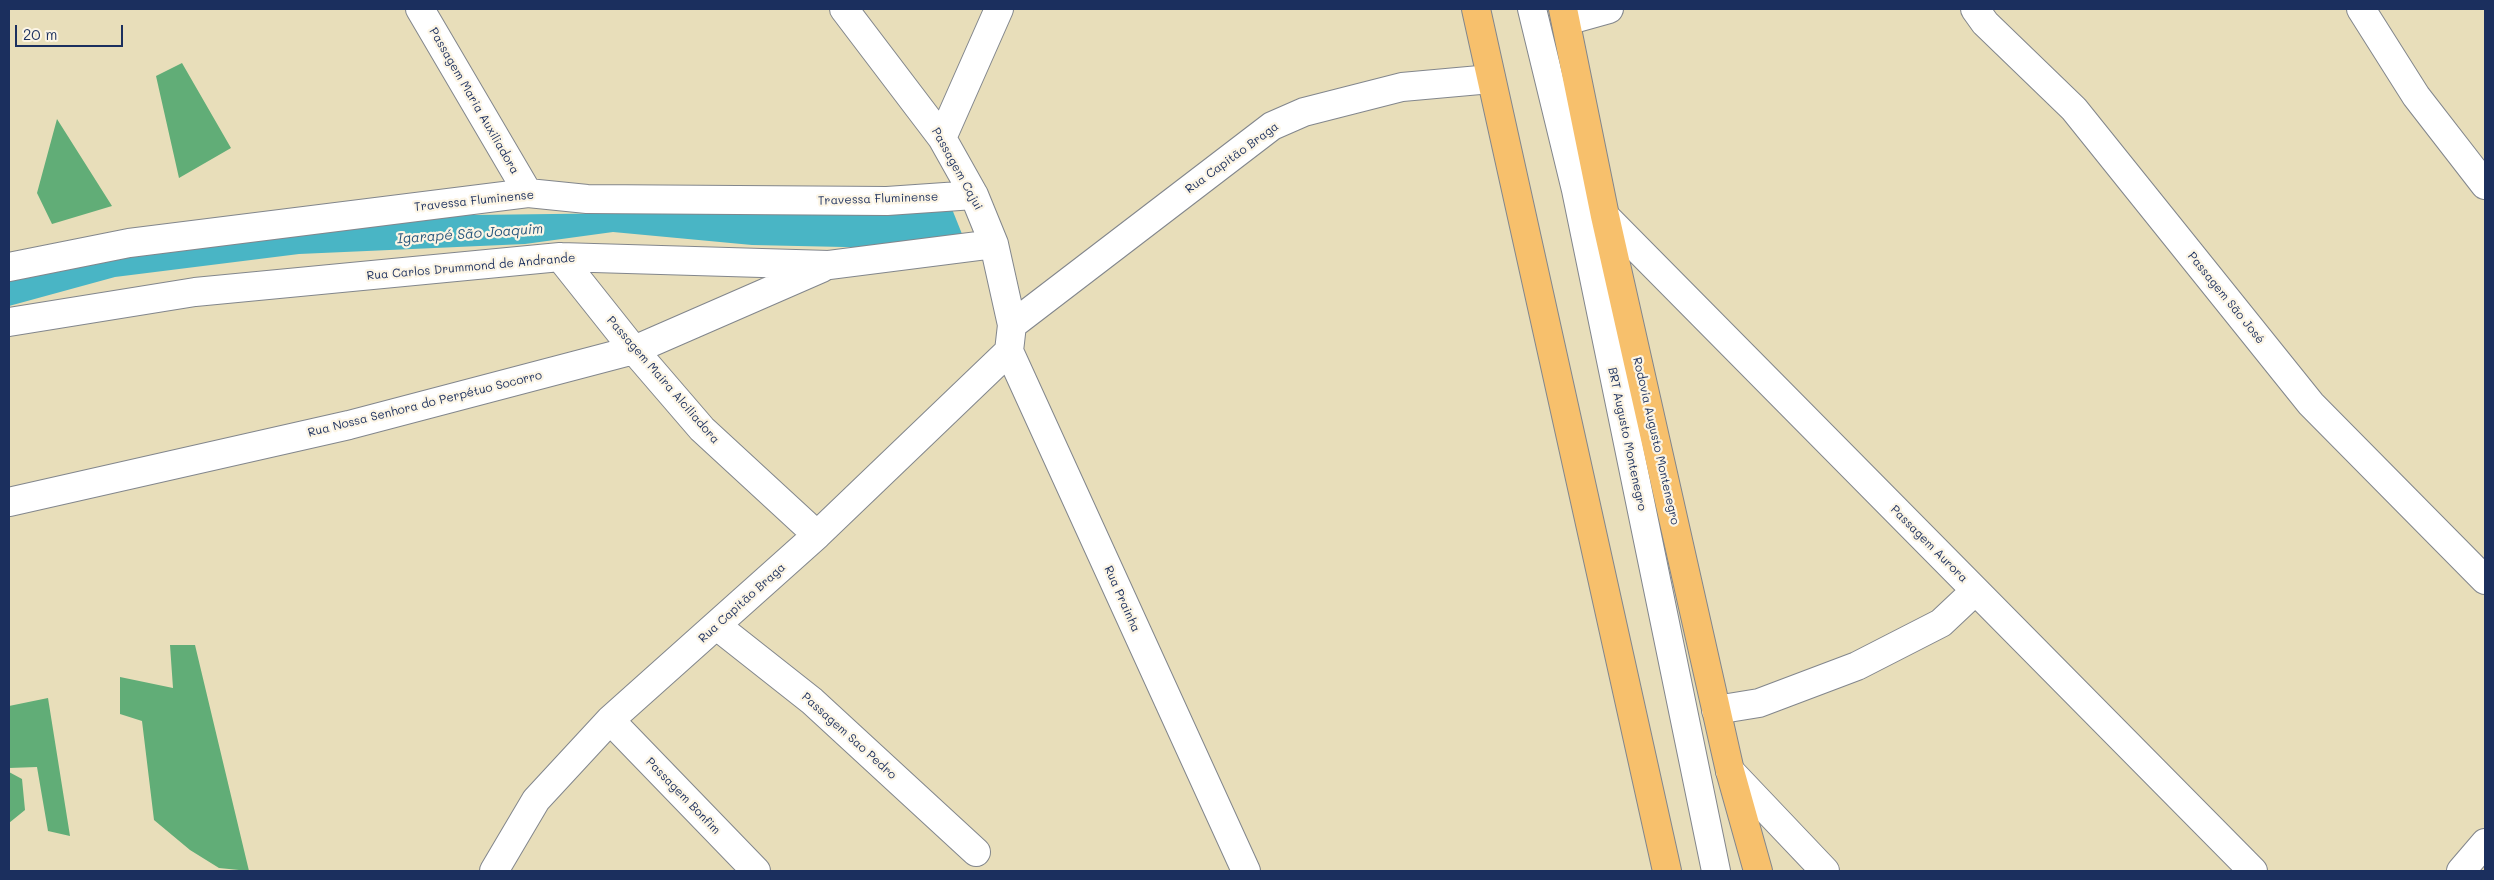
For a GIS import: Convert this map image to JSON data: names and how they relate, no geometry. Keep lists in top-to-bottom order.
{
  "streets": {
    "main road": ["Rodovia Augusto Montenegro"],
    "street": [
      "Passagem Maria Auxiliadora",
      "Rua Capitão Braga",
      "Passagem Cajui",
      "Travessa Fluminense",
      "Rua Carlos Drummond de Andrande",
      "Passagem São José",
      "Passagem Maira Alciliadora",
      "Rua Nossa Senhora do Perpétuo Socorro",
      "BRT Augusto Montenegro",
      "Passagem Aurora",
      "Rua Prainha",
      "Passagem Sao Pedro",
      "Passagem Bonfim"
    ]
  },
  "crossings": [
    ["Passagem Maria Auxiliadora", "Travessa Fluminense"],
    ["Rua Capitão Braga", "Passagem Cajui"],
    ["Rua Capitão Braga", "Passagem Maira Alciliadora"],
    ["Rua Capitão Braga", "Rua Prainha"],
    ["Rua Capitão Braga", "Passagem Sao Pedro"],
    ["Rua Capitão Braga", "Passagem Bonfim"],
    ["Passagem Cajui", "Travessa Fluminense"],
    ["Passagem Cajui", "Rua Carlos Drummond de Andrande"],
    ["Passagem Cajui", "Rua Prainha"],
    ["Rua Carlos Drummond de Andrande", "Passagem Maira Alciliadora"],
    ["Rua Carlos Drummond de Andrande", "Rua Nossa Senhora do Perpétuo Socorro"],
    ["Passagem Maira Alciliadora", "Rua Nossa Senhora do Perpétuo Socorro"],
    ["Rodovia Augusto Montenegro", "Passagem Aurora"]
  ],
  "water": ["Igarapé São Joaquim"],
  "scale_bar": "20 m"
}
